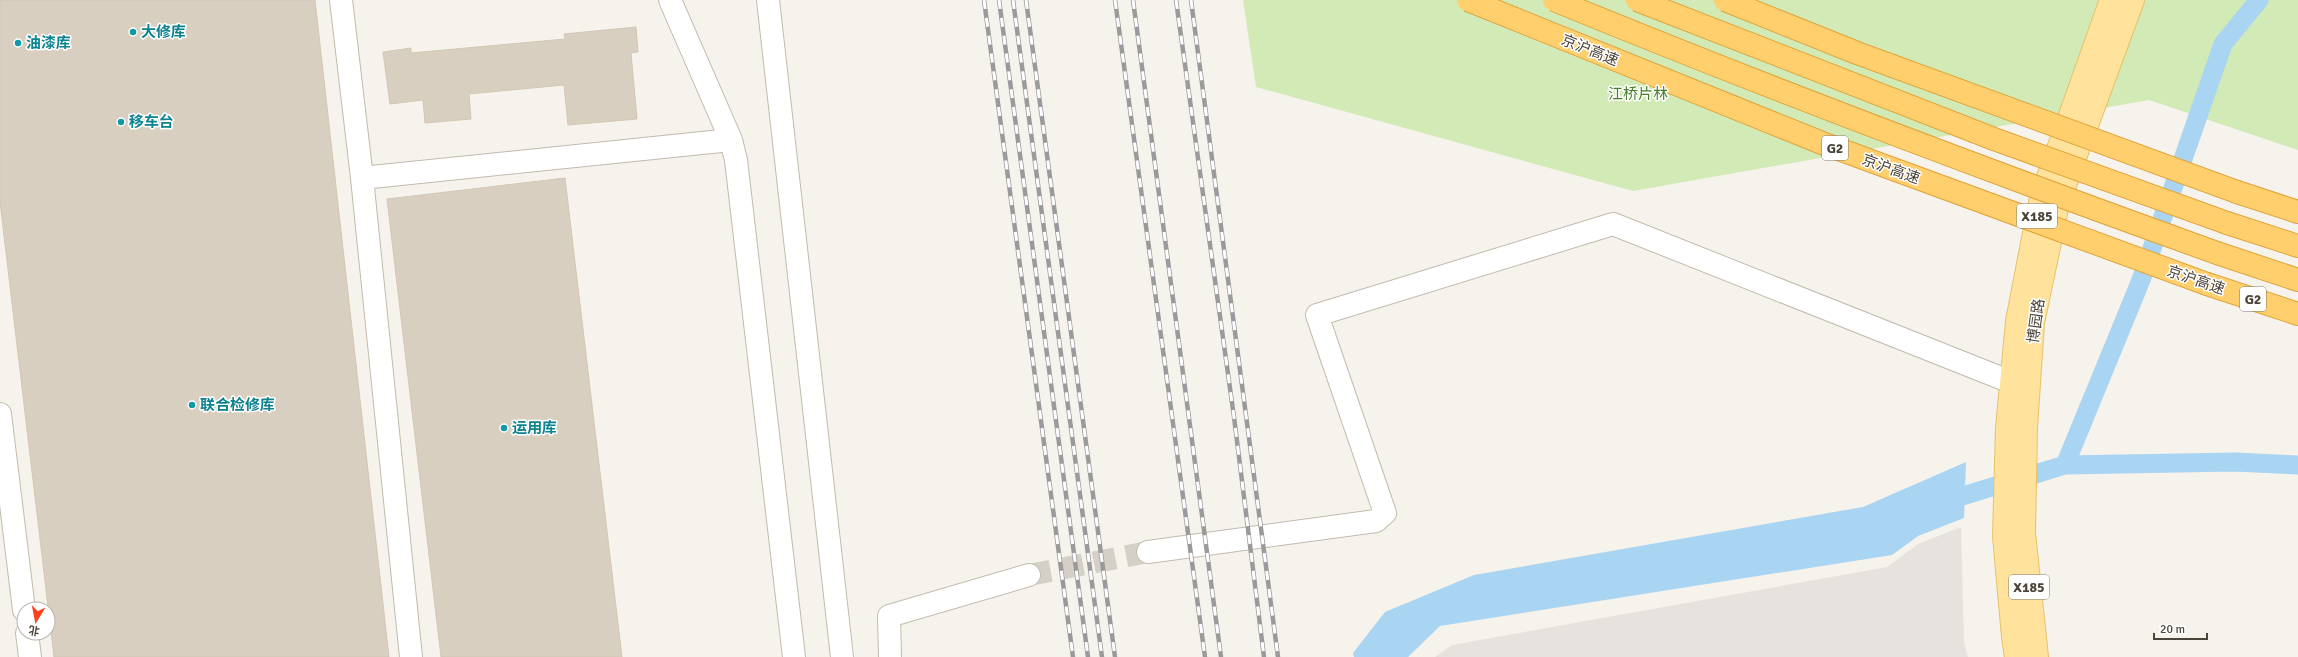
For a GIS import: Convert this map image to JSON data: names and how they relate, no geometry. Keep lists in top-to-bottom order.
{
  "streets": {
    "highway": ["京沪高速", "G2"],
    "main road": ["X185", "博园路"]
  },
  "parks": ["江桥片林"],
  "places": [
    "大修库",
    "油漆库",
    "移车台",
    "联合检修库",
    "运用库"
  ],
  "scale_bar": "20 m",
  "north": "bottom"
}
